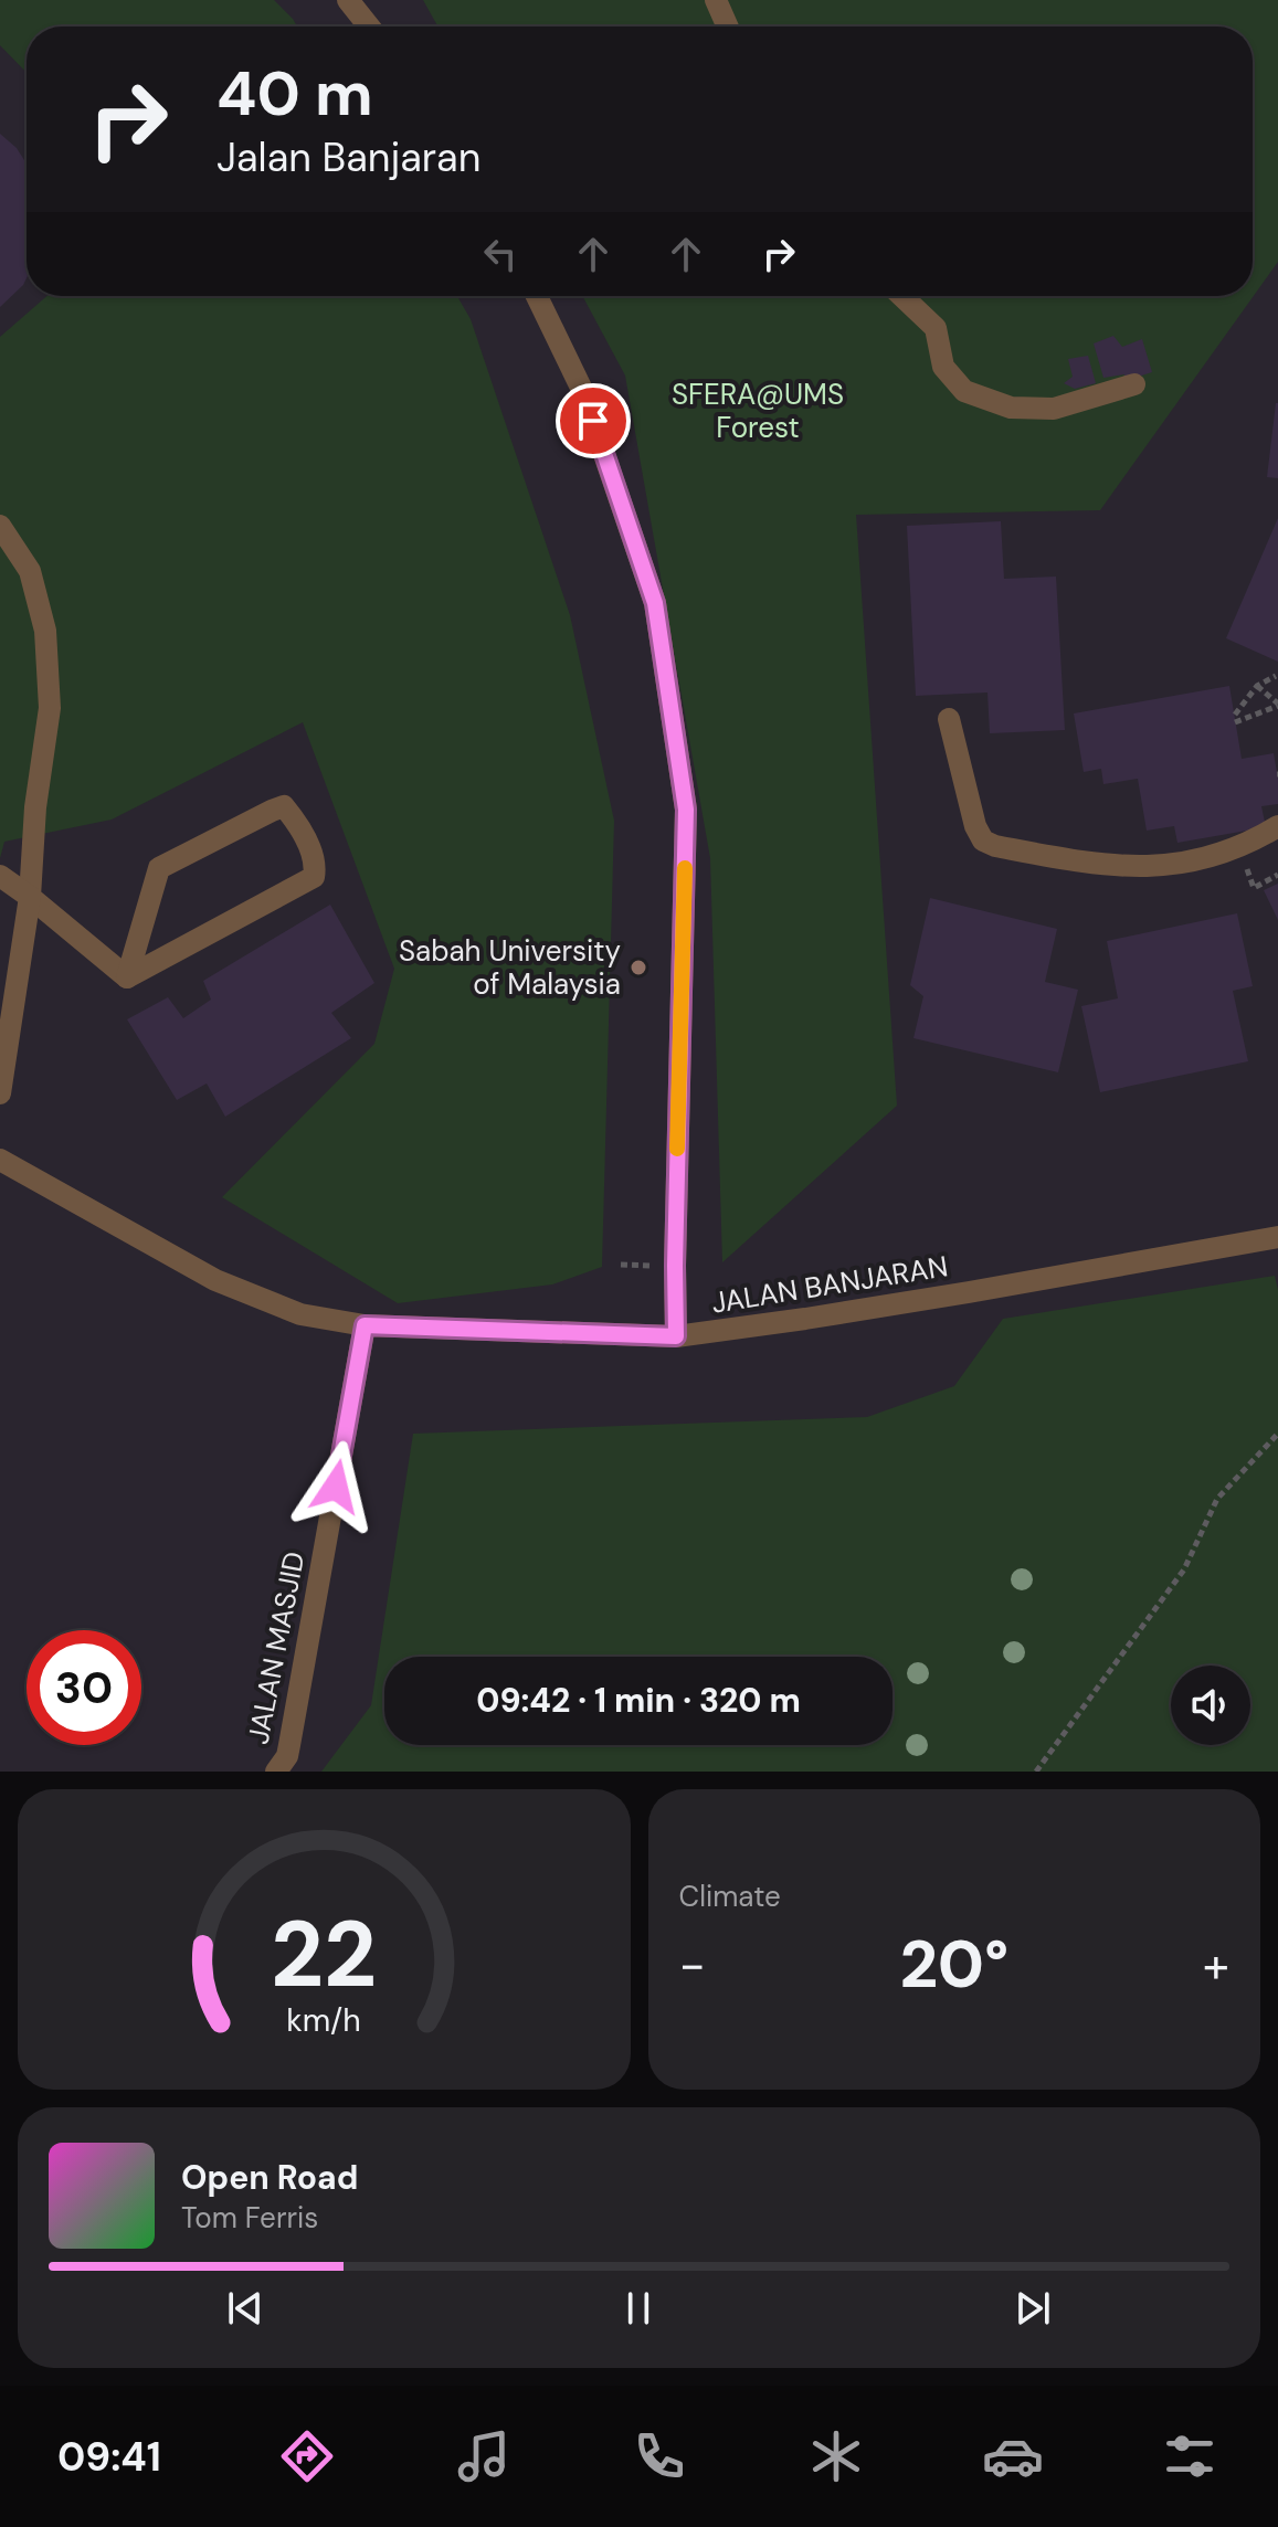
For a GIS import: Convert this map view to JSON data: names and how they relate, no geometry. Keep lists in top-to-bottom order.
{
  "streets": {
    "street": ["JALAN BANJARAN", "JALAN MASJID"]
  },
  "crossings": [
    ["JALAN BANJARAN", "JALAN MASJID"]
  ],
  "parks": ["SFERA@UMS Forest"],
  "places": ["Sabah University of Malaysia"],
  "page": {
    "turn": ["40 m", "Jalan Banjaran"],
    "limit": "30",
    "trip": "09:42 · 1 min · 320 m",
    "tile": "Climate",
    "heat": ["−", "20°", "+"],
    "song": ["Open Road", "Tom Ferris"],
    "tabs": "09:41",
    "gauge": ["22", "km/h"]
  }
}
